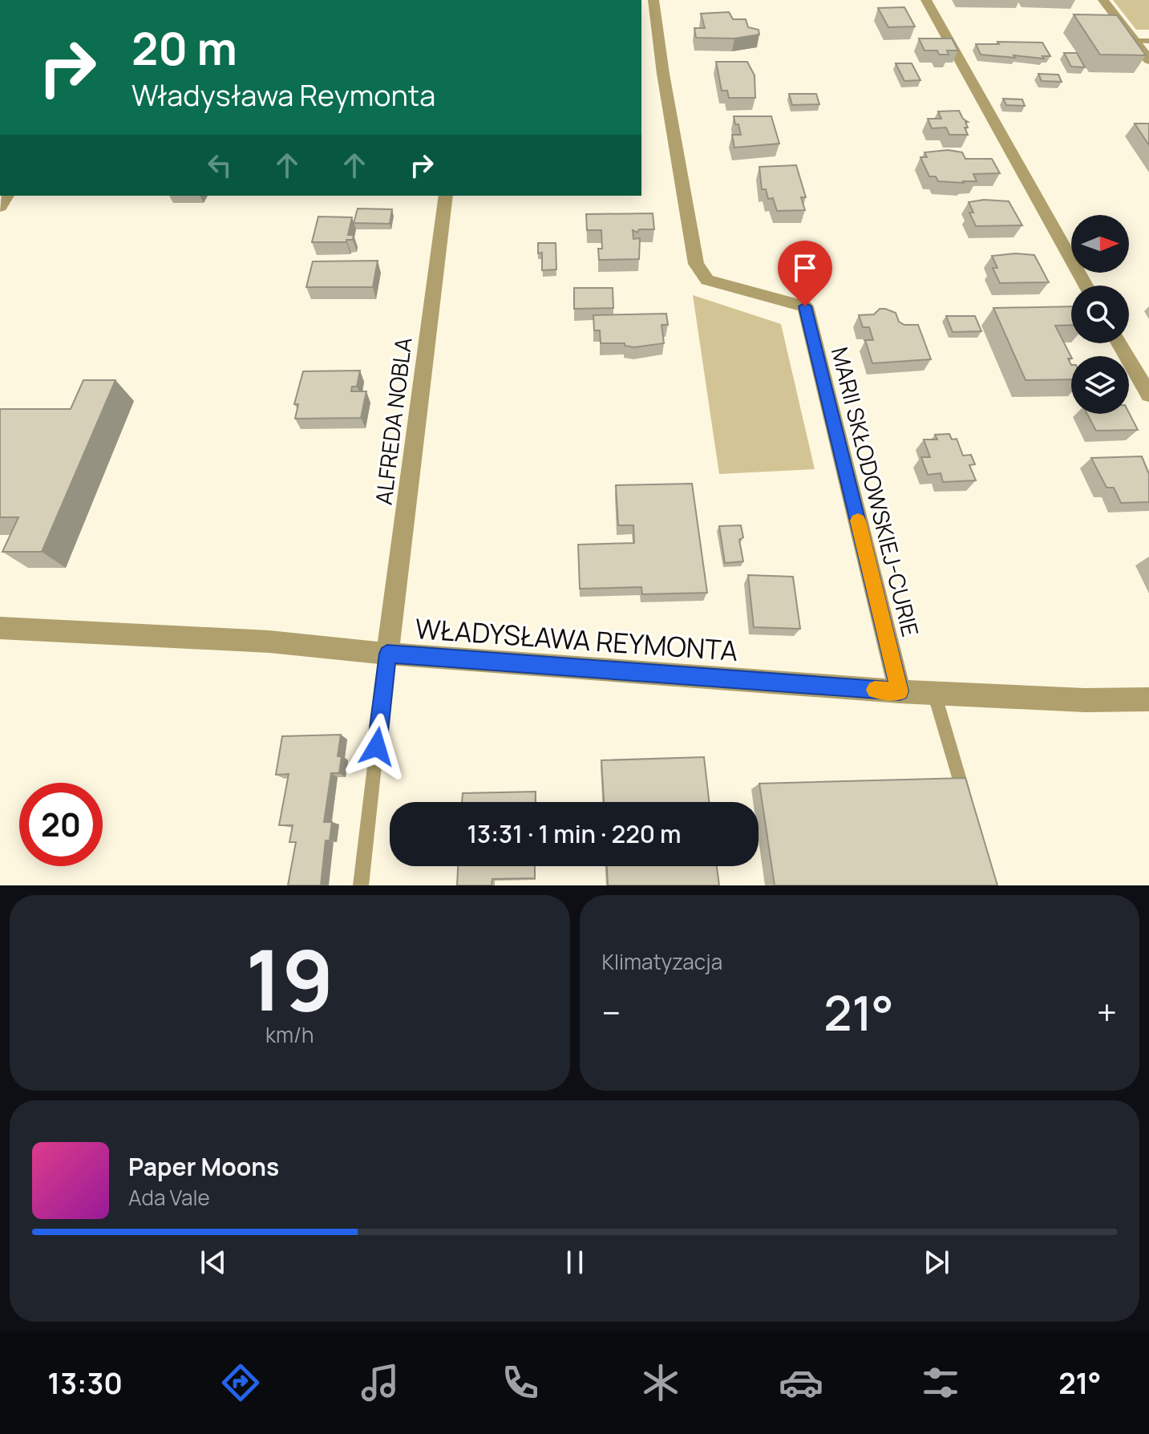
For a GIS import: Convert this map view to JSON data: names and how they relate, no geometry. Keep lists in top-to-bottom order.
{
  "streets": {
    "street": ["ALFREDA NOBLA", "MARII SKŁODOWSKIEJ-CURIE", "WŁADYSŁAWA REYMONTA"]
  },
  "crossings": [
    ["ALFREDA NOBLA", "WŁADYSŁAWA REYMONTA"],
    ["MARII SKŁODOWSKIEJ-CURIE", "WŁADYSŁAWA REYMONTA"]
  ],
  "north": "right",
  "page": {
    "turn": ["20 m", "Władysława Reymonta"],
    "limit": "20",
    "trip": "13:31 · 1 min · 220 m",
    "tile": [
      ["19", "km/h"],
      "Klimatyzacja"
    ],
    "heat": ["−", "21°", "+"],
    "song": ["Paper Moons", "Ada Vale"],
    "tabs": ["13:30", "21°"]
  }
}
